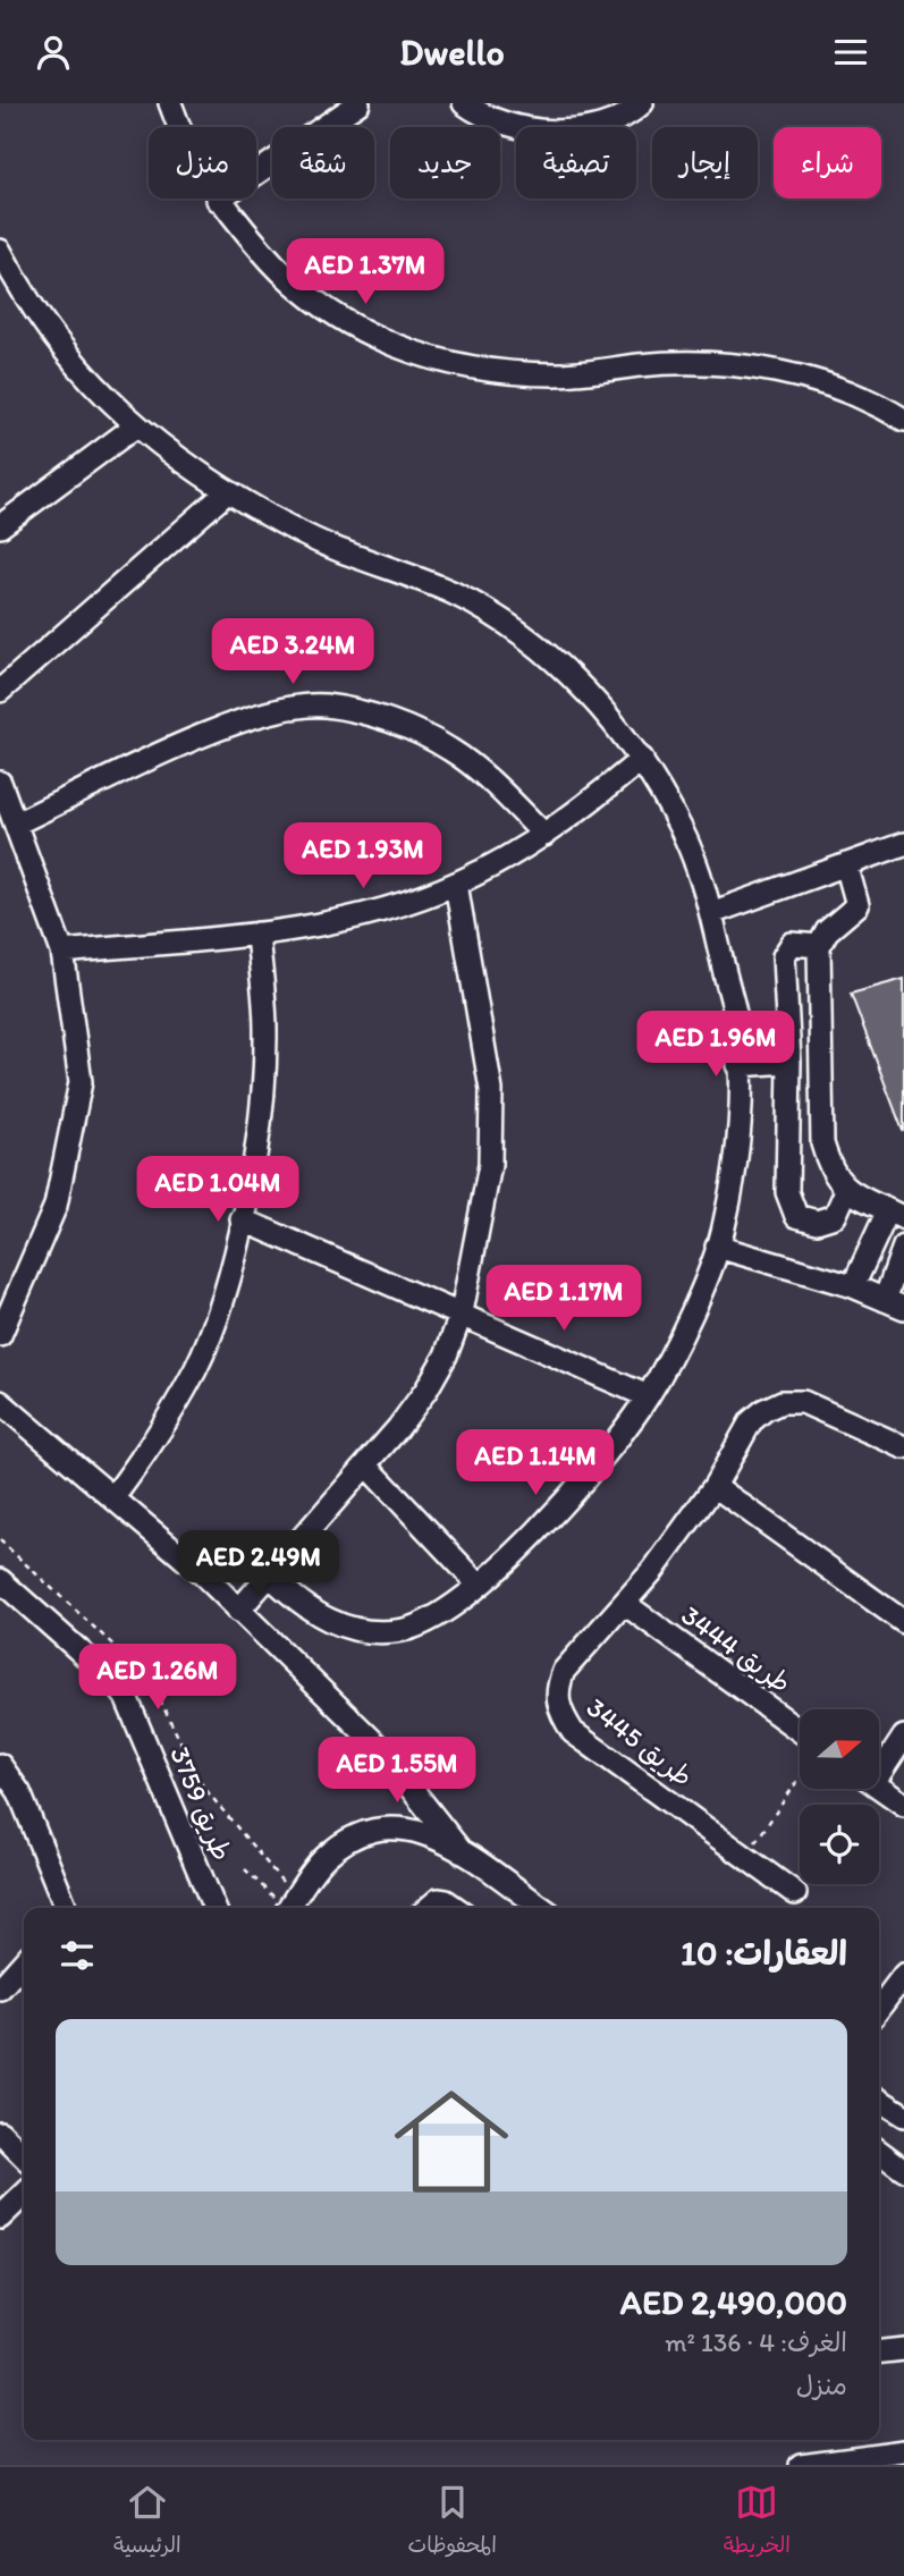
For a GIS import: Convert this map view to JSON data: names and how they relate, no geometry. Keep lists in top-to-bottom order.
{
  "streets": {
    "street": ["طريق 3444", "طريق 3445", "طريق 3759"]
  },
  "crossings": [
    ["طريق 3444", "طريق 3445"]
  ],
  "north": "right",
  "page": {
    "header": "Dwello",
    "chip": [
      "شراء",
      "إيجار",
      "تصفية",
      "جديد",
      "شقة",
      "منزل"
    ],
    "price": [
      "AED 1.37M",
      "AED 3.24M",
      "AED 1.93M",
      "AED 1.96M",
      "AED 1.04M",
      "AED 1.17M",
      "AED 1.14M",
      "AED 2.49M",
      "AED 1.26M",
      "AED 1.55M"
    ],
    "heading": "العقارات: 10",
    "list": [
      {
        "name": "AED 2,490,000",
        "note": "الغرف: 4 · 136 m² · منزل"
      }
    ],
    "tabs": ["الخريطة", "المحفوظات", "الرئيسية"]
  }
}
